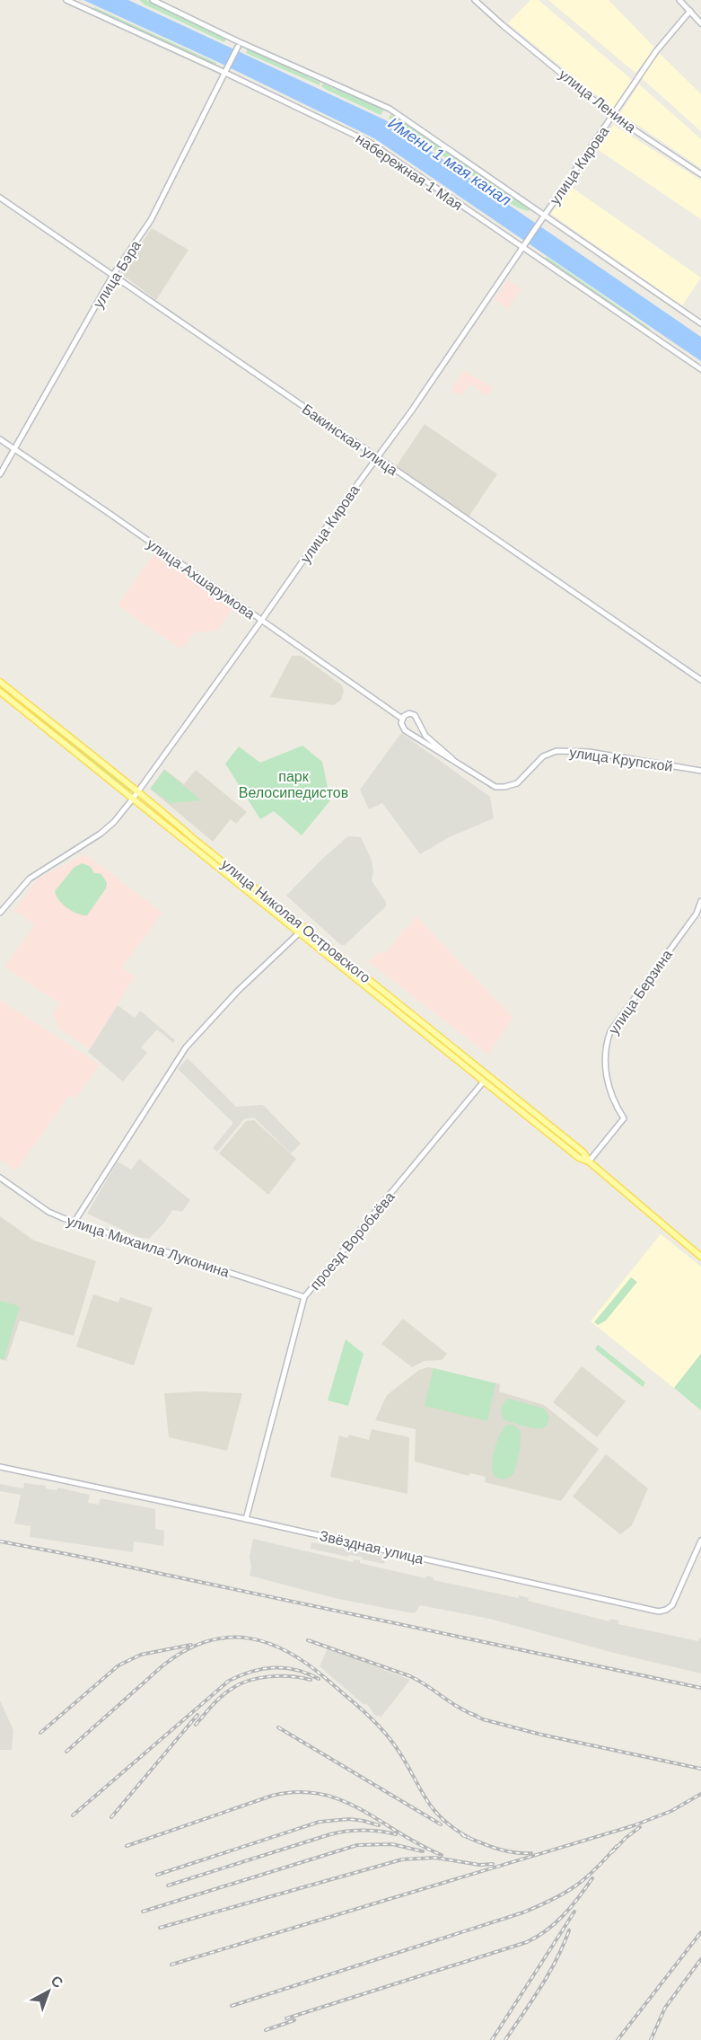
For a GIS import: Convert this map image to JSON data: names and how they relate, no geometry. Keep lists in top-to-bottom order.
{
  "streets": {
    "main road": [
      "улица Ленина",
      "улица Кирова",
      "набережная 1 Мая",
      "улица Бэра",
      "Бакинская улица",
      "улица Ахшарумова",
      "улица Крупской",
      "улица Николая Островского",
      "улица Берзина",
      "проезд Воробьёва",
      "улица Михаила Луконина",
      "Звёздная улица"
    ]
  },
  "crossings": [
    ["улица Ленина", "улица Кирова"],
    ["улица Кирова", "набережная 1 Мая"],
    ["улица Кирова", "Бакинская улица"],
    ["улица Кирова", "улица Ахшарумова"],
    ["улица Кирова", "улица Николая Островского"],
    ["набережная 1 Мая", "улица Бэра"],
    ["улица Бэра", "Бакинская улица"],
    ["улица Бэра", "улица Ахшарумова"],
    ["улица Николая Островского", "улица Берзина"],
    ["улица Николая Островского", "проезд Воробьёва"],
    ["проезд Воробьёва", "улица Михаила Луконина"],
    ["проезд Воробьёва", "Звёздная улица"]
  ],
  "water": ["Имени 1 мая канал"],
  "parks": ["парк Велосипедистов"],
  "north": "top right"
}
